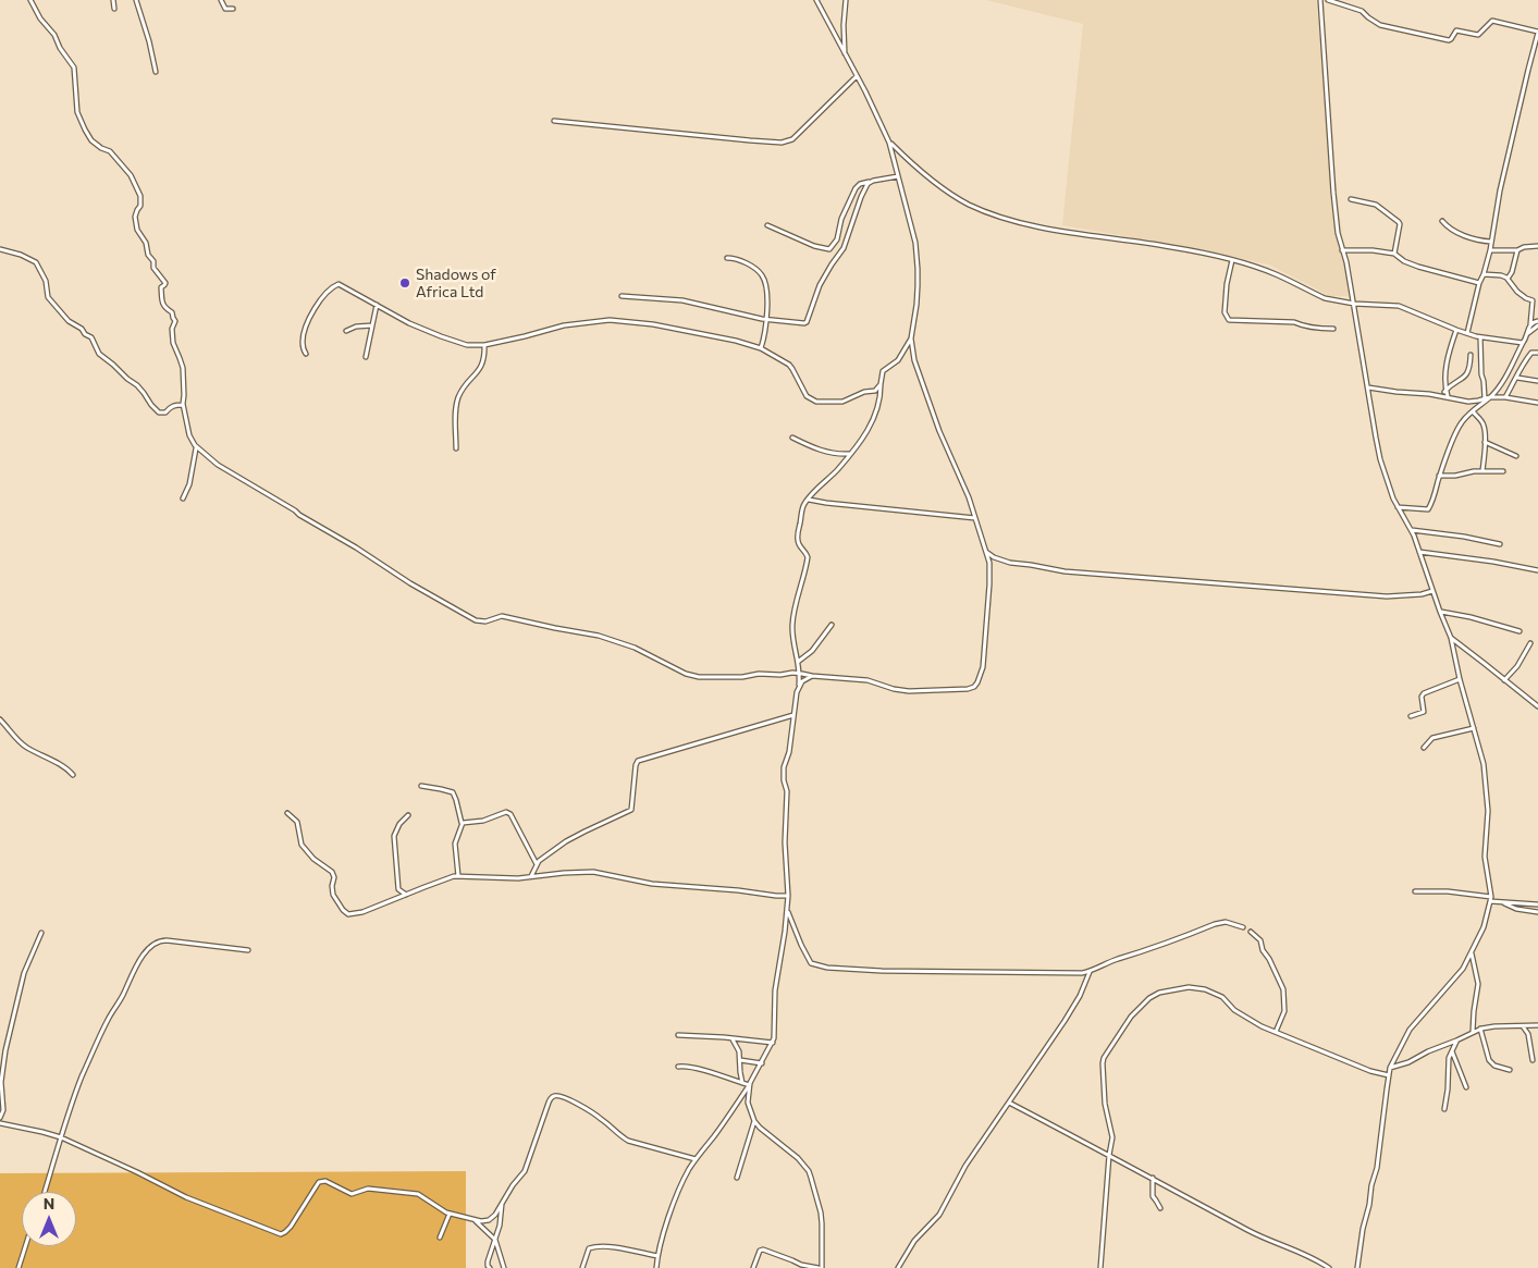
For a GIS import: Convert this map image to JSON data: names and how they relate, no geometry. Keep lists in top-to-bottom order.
{
  "places": ["Shadows of Africa Ltd"],
  "north": "top"
}
